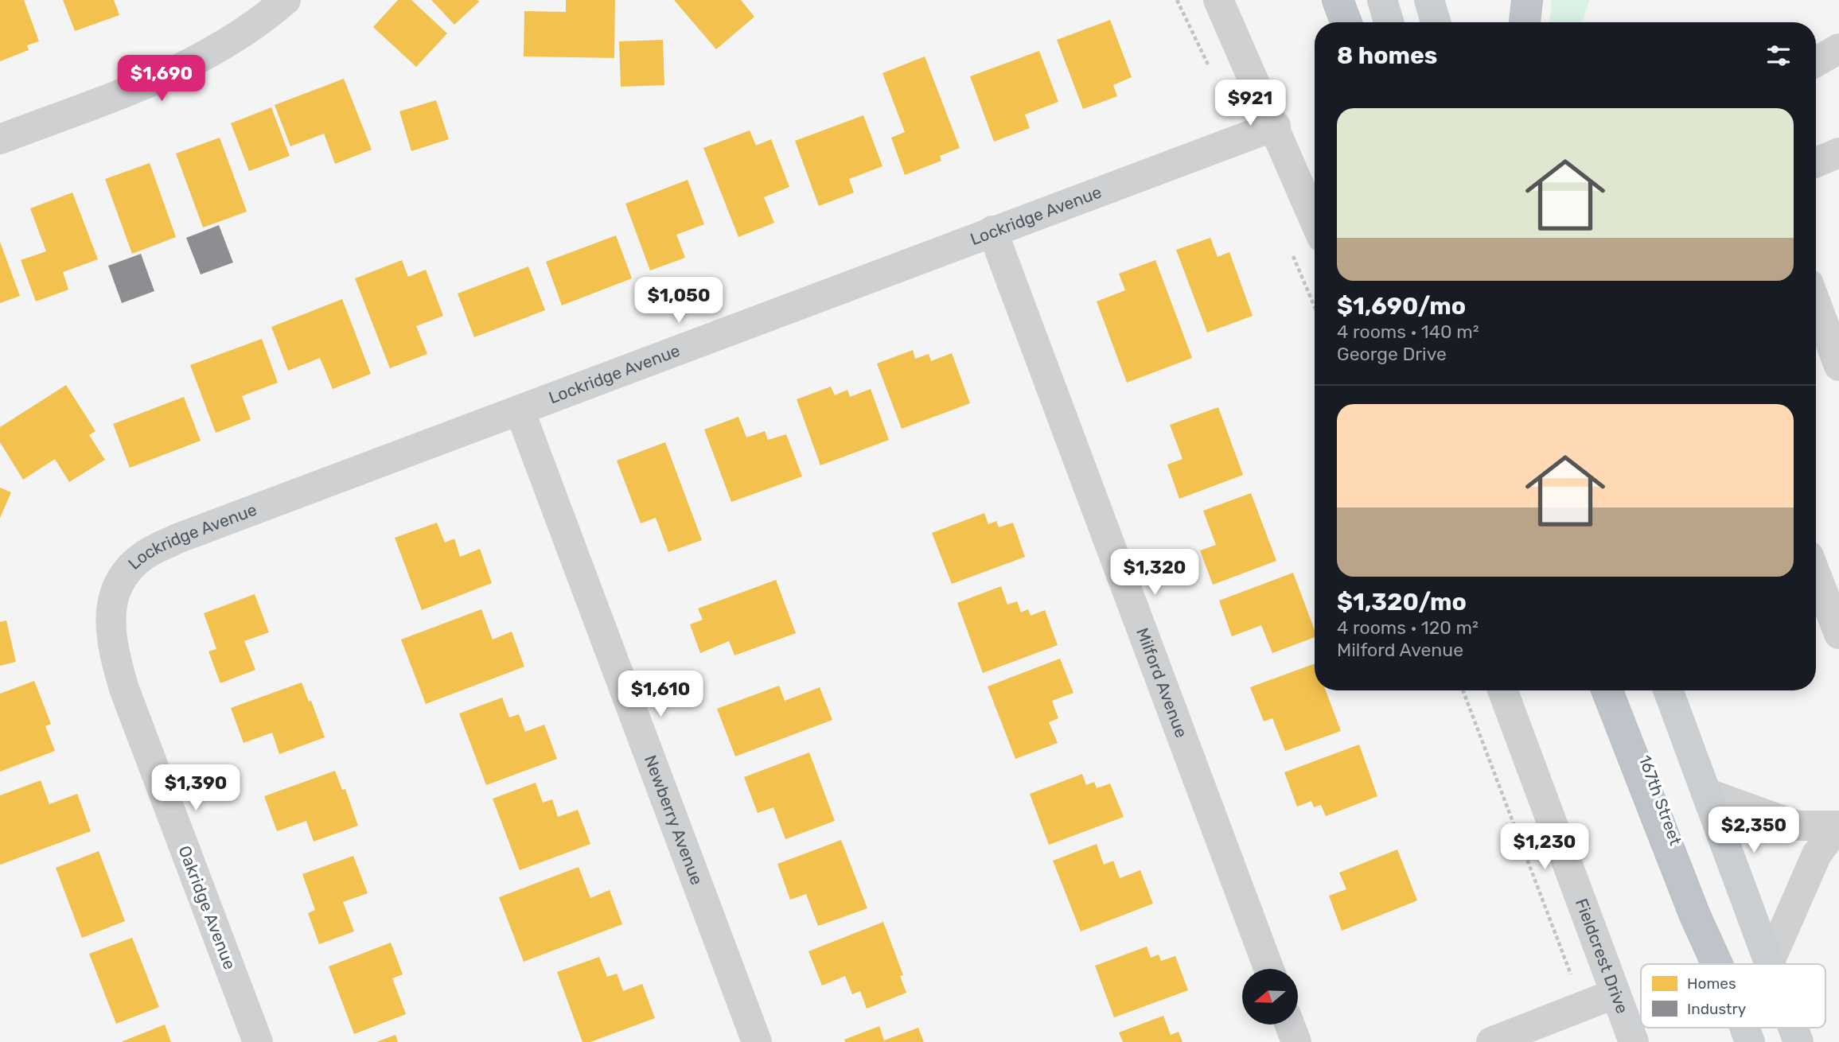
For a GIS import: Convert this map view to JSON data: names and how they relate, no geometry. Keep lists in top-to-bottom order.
{
  "streets": {
    "main road": ["167th Street"],
    "street": [
      "Lockridge Avenue",
      "Milford Avenue",
      "Newberry Avenue",
      "Oakridge Avenue",
      "Fieldcrest Drive"
    ]
  },
  "crossings": [
    ["Lockridge Avenue", "Milford Avenue"],
    ["Lockridge Avenue", "Newberry Avenue"],
    ["Lockridge Avenue", "Oakridge Avenue"]
  ],
  "legend": ["Homes", "Industry"],
  "north": "left",
  "page": {
    "heading": "8 homes",
    "price": [
      "$1,690",
      "$921",
      "$1,050",
      "$1,320",
      "$1,610",
      "$1,390",
      "$2,350",
      "$1,230"
    ],
    "list": [
      {
        "name": "$1,690/mo",
        "note": "4 rooms · 140 m² · George Drive"
      },
      {
        "name": "$1,320/mo",
        "note": "4 rooms · 120 m² · Milford Avenue"
      }
    ]
  }
}
